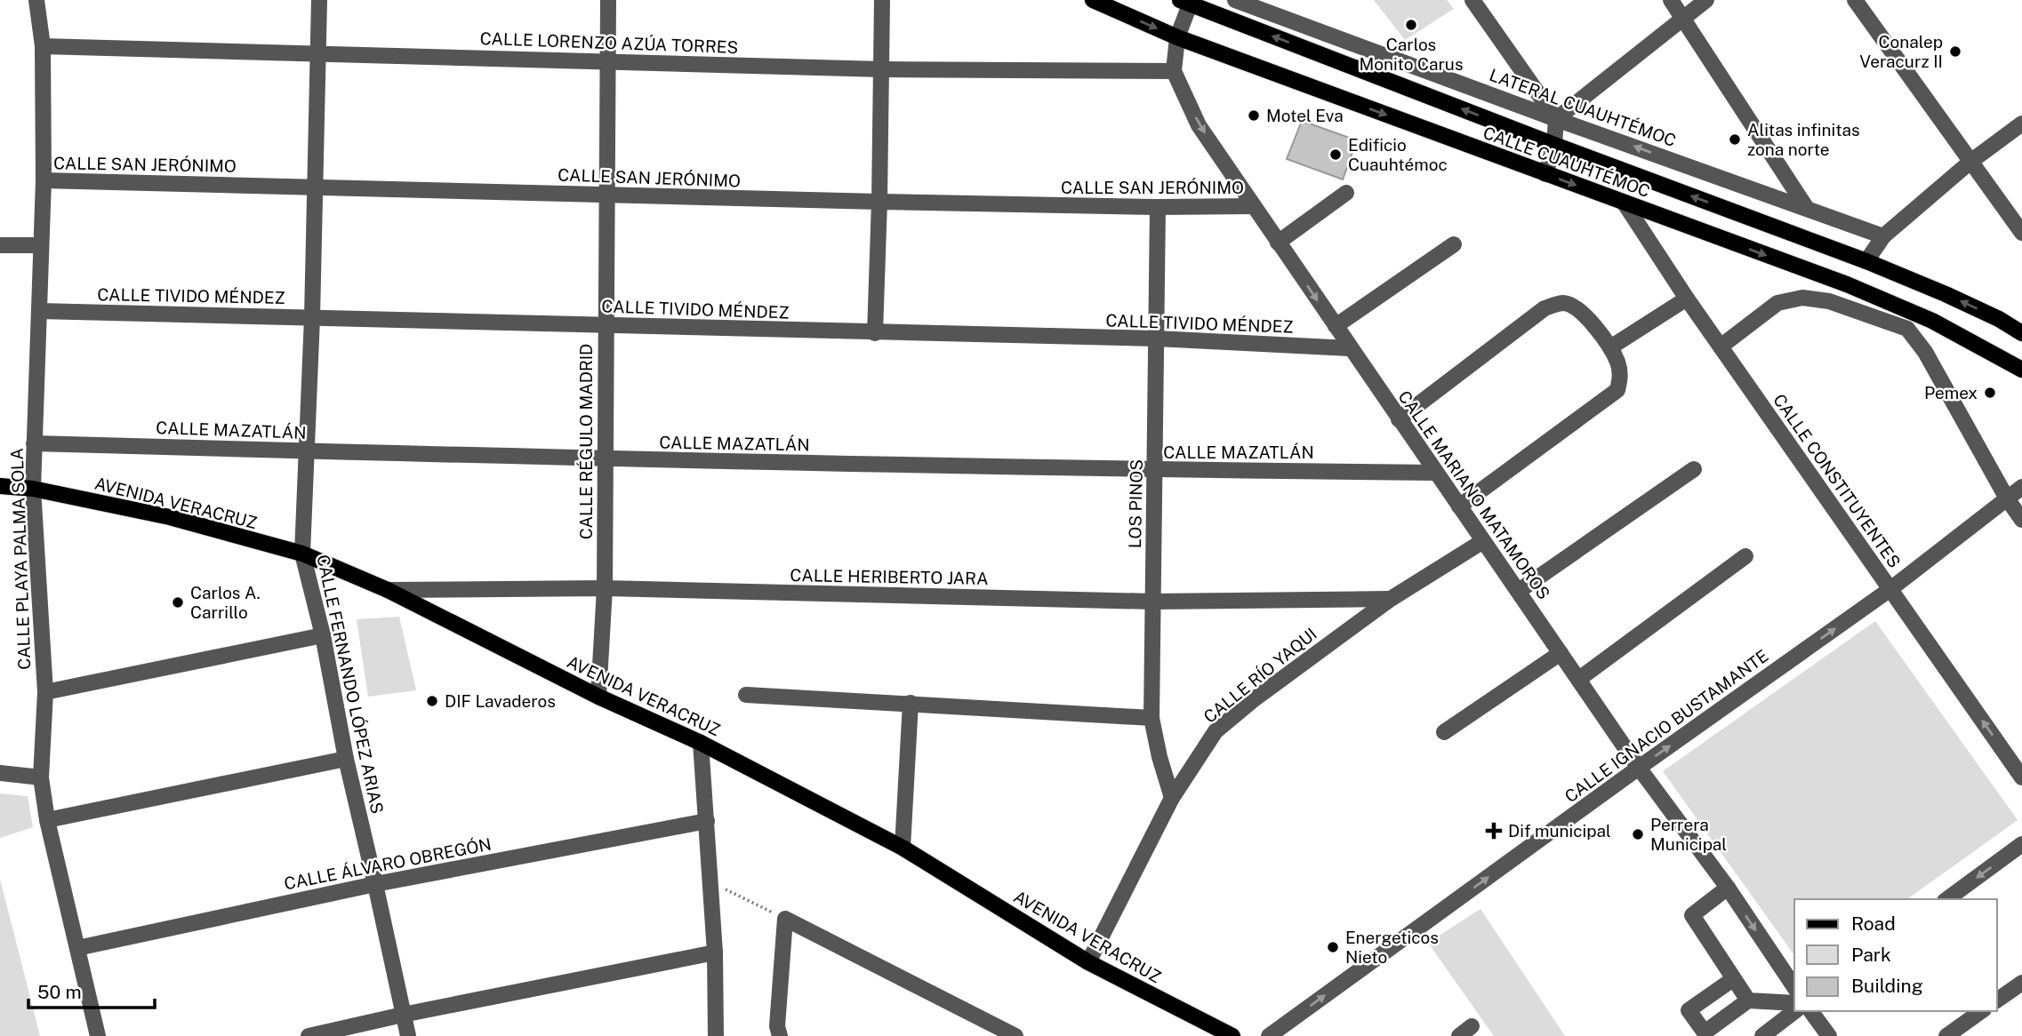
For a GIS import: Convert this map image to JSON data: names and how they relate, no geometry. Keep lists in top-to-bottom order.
{
  "streets": {
    "main road": ["CALLE CUAUHTÉMOC", "AVENIDA VERACRUZ"],
    "street": [
      "CALLE LORENZO AZÚA TORRES",
      "LATERAL CUAUHTÉMOC",
      "CALLE SAN JERÓNIMO",
      "CALLE TIVIDO MÉNDEZ",
      "CALLE MAZATLÁN",
      "CALLE RÉGULO MADRID",
      "CALLE CONSTITUYENTES",
      "CALLE MARIANO MATAMOROS",
      "LOS PINOS",
      "CALLE PLAYA PALMA SOLA",
      "CALLE HERIBERTO JARA",
      "CALLE RÍO YAQUI",
      "CALLE FERNANDO LÓPEZ ARIAS",
      "CALLE IGNACIO BUSTAMANTE",
      "CALLE ÁLVARO OBREGÓN"
    ]
  },
  "crossings": [
    ["CALLE LORENZO AZÚA TORRES", "CALLE RÉGULO MADRID"],
    ["CALLE LORENZO AZÚA TORRES", "CALLE MARIANO MATAMOROS"],
    ["CALLE LORENZO AZÚA TORRES", "CALLE PLAYA PALMA SOLA"],
    ["CALLE LORENZO AZÚA TORRES", "CALLE FERNANDO LÓPEZ ARIAS"],
    ["CALLE CUAUHTÉMOC", "CALLE CONSTITUYENTES"],
    ["CALLE SAN JERÓNIMO", "CALLE RÉGULO MADRID"],
    ["CALLE SAN JERÓNIMO", "CALLE MARIANO MATAMOROS"],
    ["CALLE SAN JERÓNIMO", "LOS PINOS"],
    ["CALLE SAN JERÓNIMO", "CALLE PLAYA PALMA SOLA"],
    ["CALLE SAN JERÓNIMO", "CALLE FERNANDO LÓPEZ ARIAS"],
    ["CALLE TIVIDO MÉNDEZ", "CALLE RÉGULO MADRID"],
    ["CALLE TIVIDO MÉNDEZ", "CALLE MARIANO MATAMOROS"],
    ["CALLE TIVIDO MÉNDEZ", "LOS PINOS"],
    ["CALLE TIVIDO MÉNDEZ", "CALLE PLAYA PALMA SOLA"],
    ["CALLE TIVIDO MÉNDEZ", "CALLE FERNANDO LÓPEZ ARIAS"],
    ["CALLE MAZATLÁN", "CALLE RÉGULO MADRID"],
    ["CALLE MAZATLÁN", "CALLE MARIANO MATAMOROS"],
    ["CALLE MAZATLÁN", "LOS PINOS"],
    ["CALLE MAZATLÁN", "CALLE PLAYA PALMA SOLA"],
    ["CALLE MAZATLÁN", "CALLE FERNANDO LÓPEZ ARIAS"],
    ["CALLE RÉGULO MADRID", "AVENIDA VERACRUZ"],
    ["CALLE RÉGULO MADRID", "CALLE HERIBERTO JARA"],
    ["CALLE CONSTITUYENTES", "CALLE IGNACIO BUSTAMANTE"],
    ["CALLE MARIANO MATAMOROS", "CALLE RÍO YAQUI"],
    ["CALLE MARIANO MATAMOROS", "CALLE IGNACIO BUSTAMANTE"],
    ["AVENIDA VERACRUZ", "CALLE PLAYA PALMA SOLA"],
    ["AVENIDA VERACRUZ", "CALLE HERIBERTO JARA"],
    ["AVENIDA VERACRUZ", "CALLE RÍO YAQUI"],
    ["AVENIDA VERACRUZ", "CALLE FERNANDO LÓPEZ ARIAS"],
    ["LOS PINOS", "CALLE HERIBERTO JARA"],
    ["LOS PINOS", "CALLE RÍO YAQUI"],
    ["CALLE PLAYA PALMA SOLA", "CALLE ÁLVARO OBREGÓN"],
    ["CALLE HERIBERTO JARA", "CALLE RÍO YAQUI"],
    ["CALLE FERNANDO LÓPEZ ARIAS", "CALLE ÁLVARO OBREGÓN"]
  ],
  "one_way": ["LATERAL CUAUHTÉMOC"],
  "places": {
    "other": [
      "Carlos Monito Carus",
      "Conalep Veracurz II",
      "Motel Eva",
      "Alitas infinitas zona norte",
      "Edificio Cuauhtémoc",
      "Pemex",
      "Carlos A. Carrillo",
      "DIF Lavaderos",
      "Perrera Municipal",
      "Energeticos Nieto"
    ],
    "health": ["Dif municipal"]
  },
  "legend": ["Road", "Park", "Building"],
  "scale_bar": "50 m"
}
